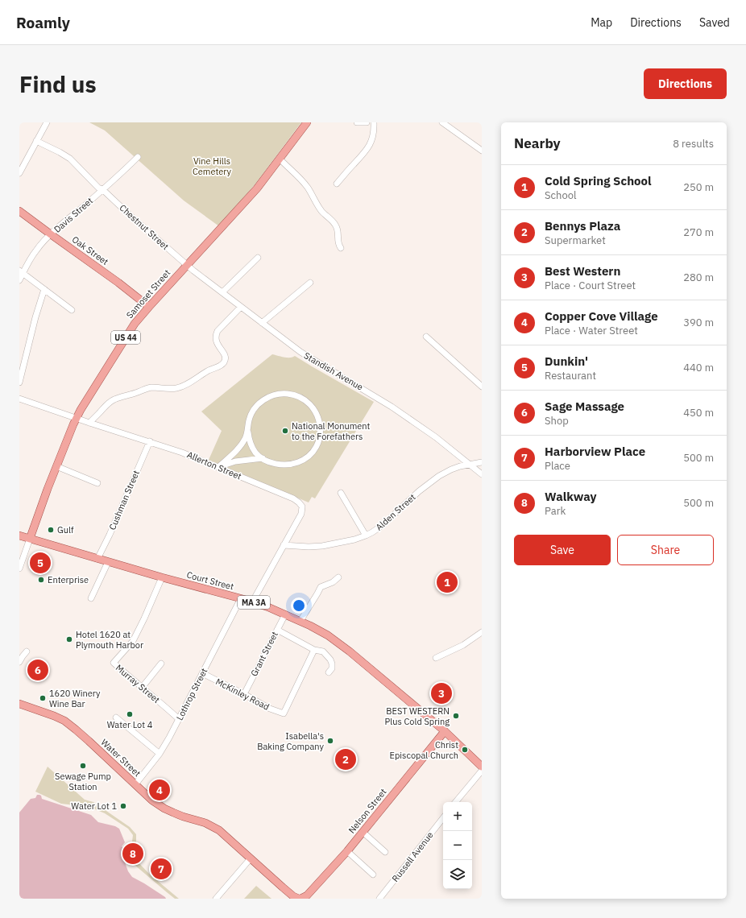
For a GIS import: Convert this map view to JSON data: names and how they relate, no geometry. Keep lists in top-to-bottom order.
{
  "streets": {
    "main road": [
      "Oak Street",
      "Samoset Street",
      "US 44",
      "Court Street",
      "MA 3A",
      "Water Street",
      "Nelson Street"
    ],
    "street": [
      "Davis Street",
      "Chestnut Street",
      "Standish Avenue",
      "Allerton Street",
      "Cushman Street",
      "Alden Street",
      "Grant Street",
      "Murray Street",
      "Lothrop Street",
      "McKinley Road",
      "Russell Avenue"
    ]
  },
  "crossings": [
    ["Davis Street", "Chestnut Street"],
    ["Davis Street", "Oak Street"],
    ["Chestnut Street", "Samoset Street"],
    ["Chestnut Street", "Standish Avenue"],
    ["Oak Street", "Samoset Street"],
    ["Samoset Street", "Standish Avenue"],
    ["Samoset Street", "Allerton Street"],
    ["Samoset Street", "Court Street"],
    ["Standish Avenue", "Alden Street"],
    ["Allerton Street", "Cushman Street"],
    ["Allerton Street", "Alden Street"],
    ["Allerton Street", "Court Street"],
    ["Cushman Street", "Court Street"],
    ["Court Street", "Grant Street"],
    ["Court Street", "Murray Street"],
    ["Court Street", "Lothrop Street"],
    ["Court Street", "Nelson Street"],
    ["Grant Street", "McKinley Road"],
    ["Murray Street", "Lothrop Street"],
    ["Lothrop Street", "McKinley Road"],
    ["Lothrop Street", "Water Street"],
    ["Water Street", "Nelson Street"]
  ],
  "parks": ["Vine Hills Cemetery"],
  "places": [
    "National Monument to the Forefathers",
    "Gulf",
    "Enterprise",
    "Hotel 1620 at Plymouth Harbor",
    "1620 Winery Wine Bar",
    "Water Lot 4",
    "BEST WESTERN Plus Cold Spring",
    "Isabella's Baking Company",
    "Christ Episcopal Church",
    "Sewage Pump Station",
    "Water Lot 1"
  ],
  "page": {
    "header": "Roamly",
    "nav": ["Map", "Directions", "Saved"],
    "buttons": [
      "Directions",
      ["Save", "Share"]
    ],
    "title": "Find us",
    "heading": ["Nearby", "8 results"],
    "list": [
      {
        "mark": "1",
        "name": "Cold Spring School",
        "note": "School",
        "value": "250 m"
      },
      {
        "mark": "2",
        "name": "Bennys Plaza",
        "note": "Supermarket",
        "value": "270 m"
      },
      {
        "mark": "3",
        "name": "Best Western",
        "note": "Place · Court Street",
        "value": "280 m"
      },
      {
        "mark": "4",
        "name": "Copper Cove Village",
        "note": "Place · Water Street",
        "value": "390 m"
      },
      {
        "mark": "5",
        "name": "Dunkin'",
        "note": "Restaurant",
        "value": "440 m"
      },
      {
        "mark": "6",
        "name": "Sage Massage",
        "note": "Shop",
        "value": "450 m"
      },
      {
        "mark": "7",
        "name": "Harborview Place",
        "note": "Place",
        "value": "500 m"
      },
      {
        "mark": "8",
        "name": "Walkway",
        "note": "Park",
        "value": "500 m"
      }
    ],
    "pins": [
      "5",
      "1",
      "6",
      "3",
      "2",
      "4",
      "8",
      "7"
    ],
    "map_buttons": ["+", "−"]
  }
}
